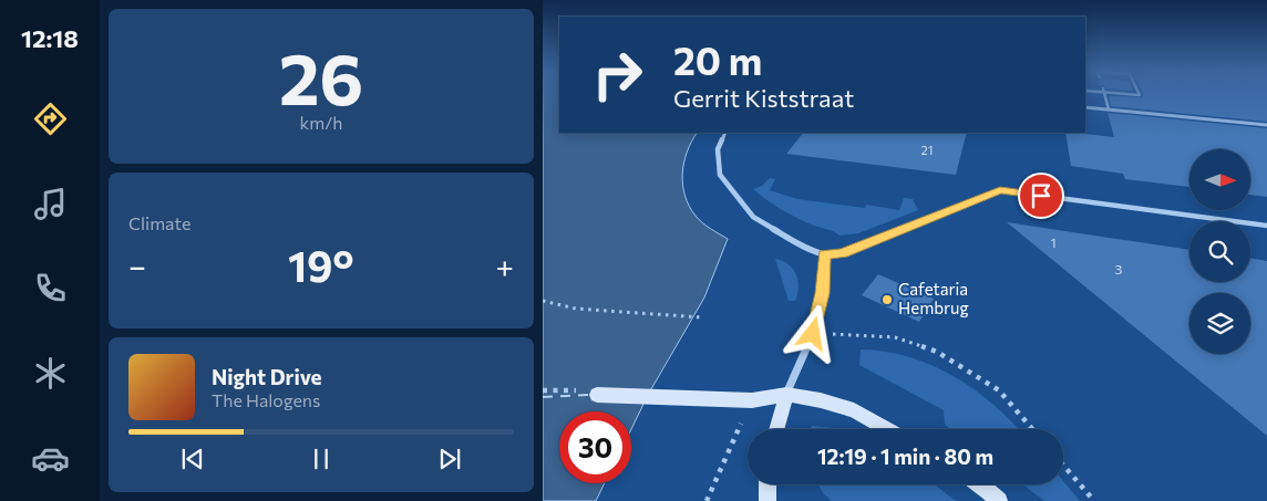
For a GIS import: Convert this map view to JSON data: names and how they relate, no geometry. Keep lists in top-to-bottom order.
{
  "places": ["Cafetaria Hembrug"],
  "house_numbers": ["21", "1", "3"],
  "north": "right",
  "page": {
    "tabs": "12:18",
    "tile": [
      ["26", "km/h"],
      "Climate"
    ],
    "turn": ["20 m", "Gerrit Kiststraat"],
    "heat": ["−", "19°", "+"],
    "song": ["Night Drive", "The Halogens"],
    "limit": "30",
    "trip": "12:19 · 1 min · 80 m"
  }
}
